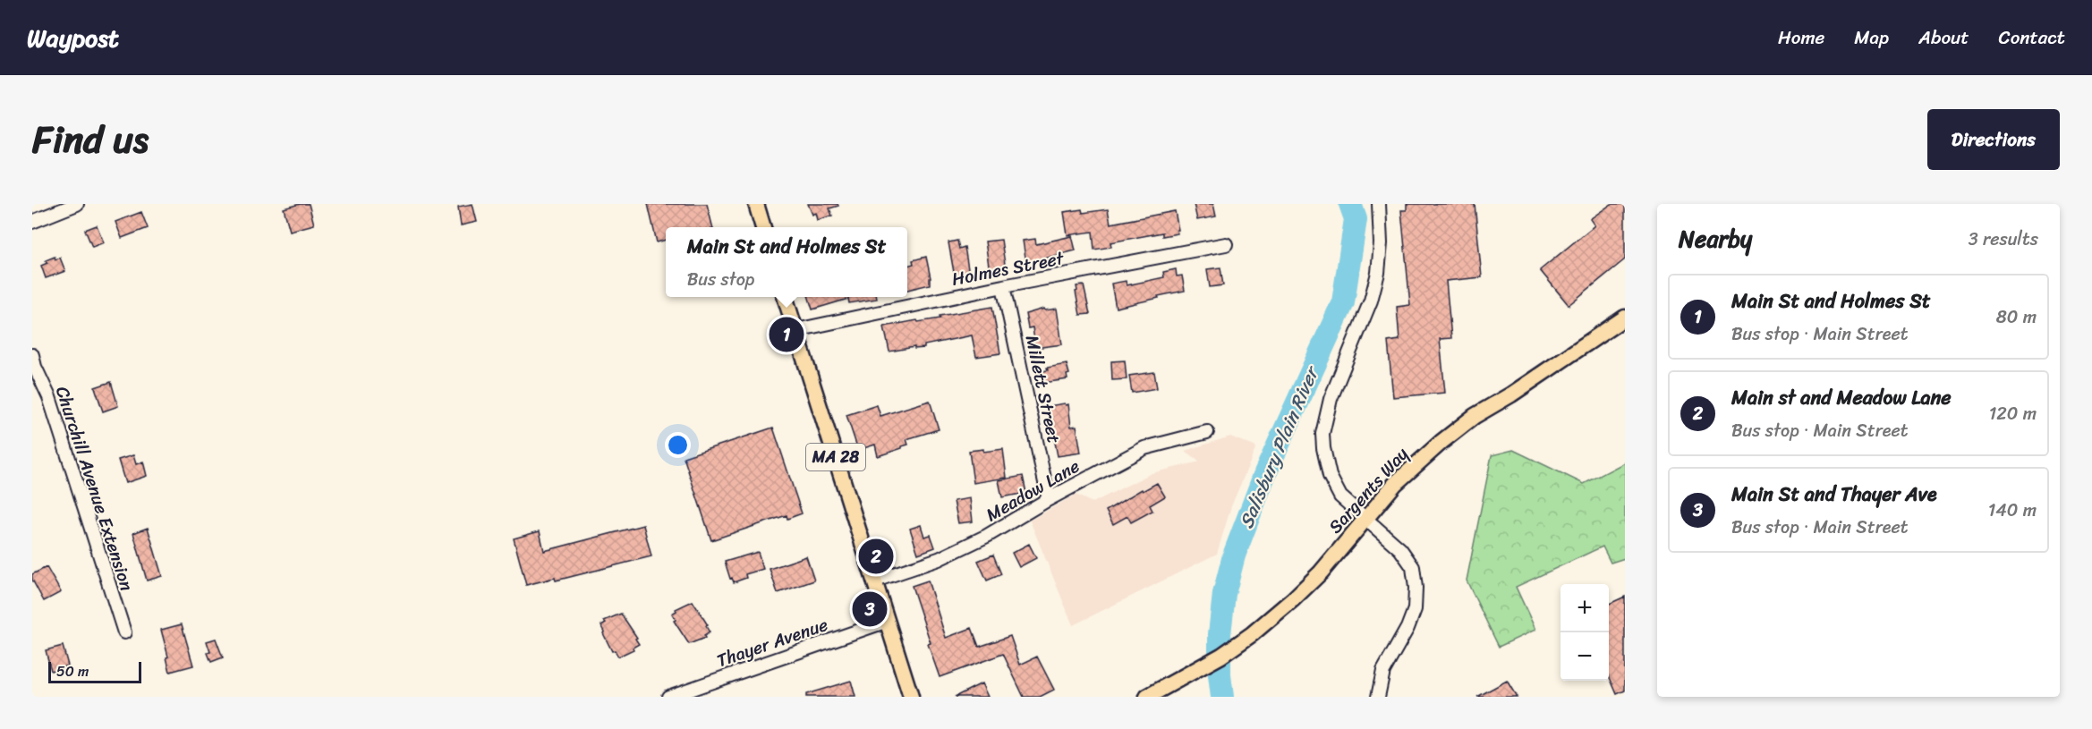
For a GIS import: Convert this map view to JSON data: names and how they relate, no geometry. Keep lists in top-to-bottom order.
{
  "streets": {
    "main road": ["MA 28", "Sargents Way"],
    "street": [
      "Holmes Street",
      "Millett Street",
      "Churchill Avenue Extension",
      "Meadow Lane",
      "Thayer Avenue"
    ]
  },
  "crossings": [
    ["Holmes Street", "Millett Street"],
    ["Holmes Street", "MA 28"],
    ["Millett Street", "Meadow Lane"],
    ["MA 28", "Meadow Lane"],
    ["MA 28", "Thayer Avenue"]
  ],
  "water": ["Salisbury Plain River"],
  "scale_bar": "50 m",
  "page": {
    "header": "Waypost",
    "nav": [
      "Home",
      "Map",
      "About",
      "Contact"
    ],
    "title": "Find us",
    "buttons": "Directions",
    "heading": ["Nearby", "3 results"],
    "popup": ["Main St and Holmes St", "Bus stop"],
    "list": [
      {
        "mark": "1",
        "name": "Main St and Holmes St",
        "note": "Bus stop · Main Street",
        "value": "80 m"
      },
      {
        "mark": "2",
        "name": "Main st and Meadow Lane",
        "note": "Bus stop · Main Street",
        "value": "120 m"
      },
      {
        "mark": "3",
        "name": "Main St and Thayer Ave",
        "note": "Bus stop · Main Street",
        "value": "140 m"
      }
    ],
    "pins": ["1", "2", "3"],
    "map_buttons": ["+", "−"],
    "scale": "50 m"
  }
}
